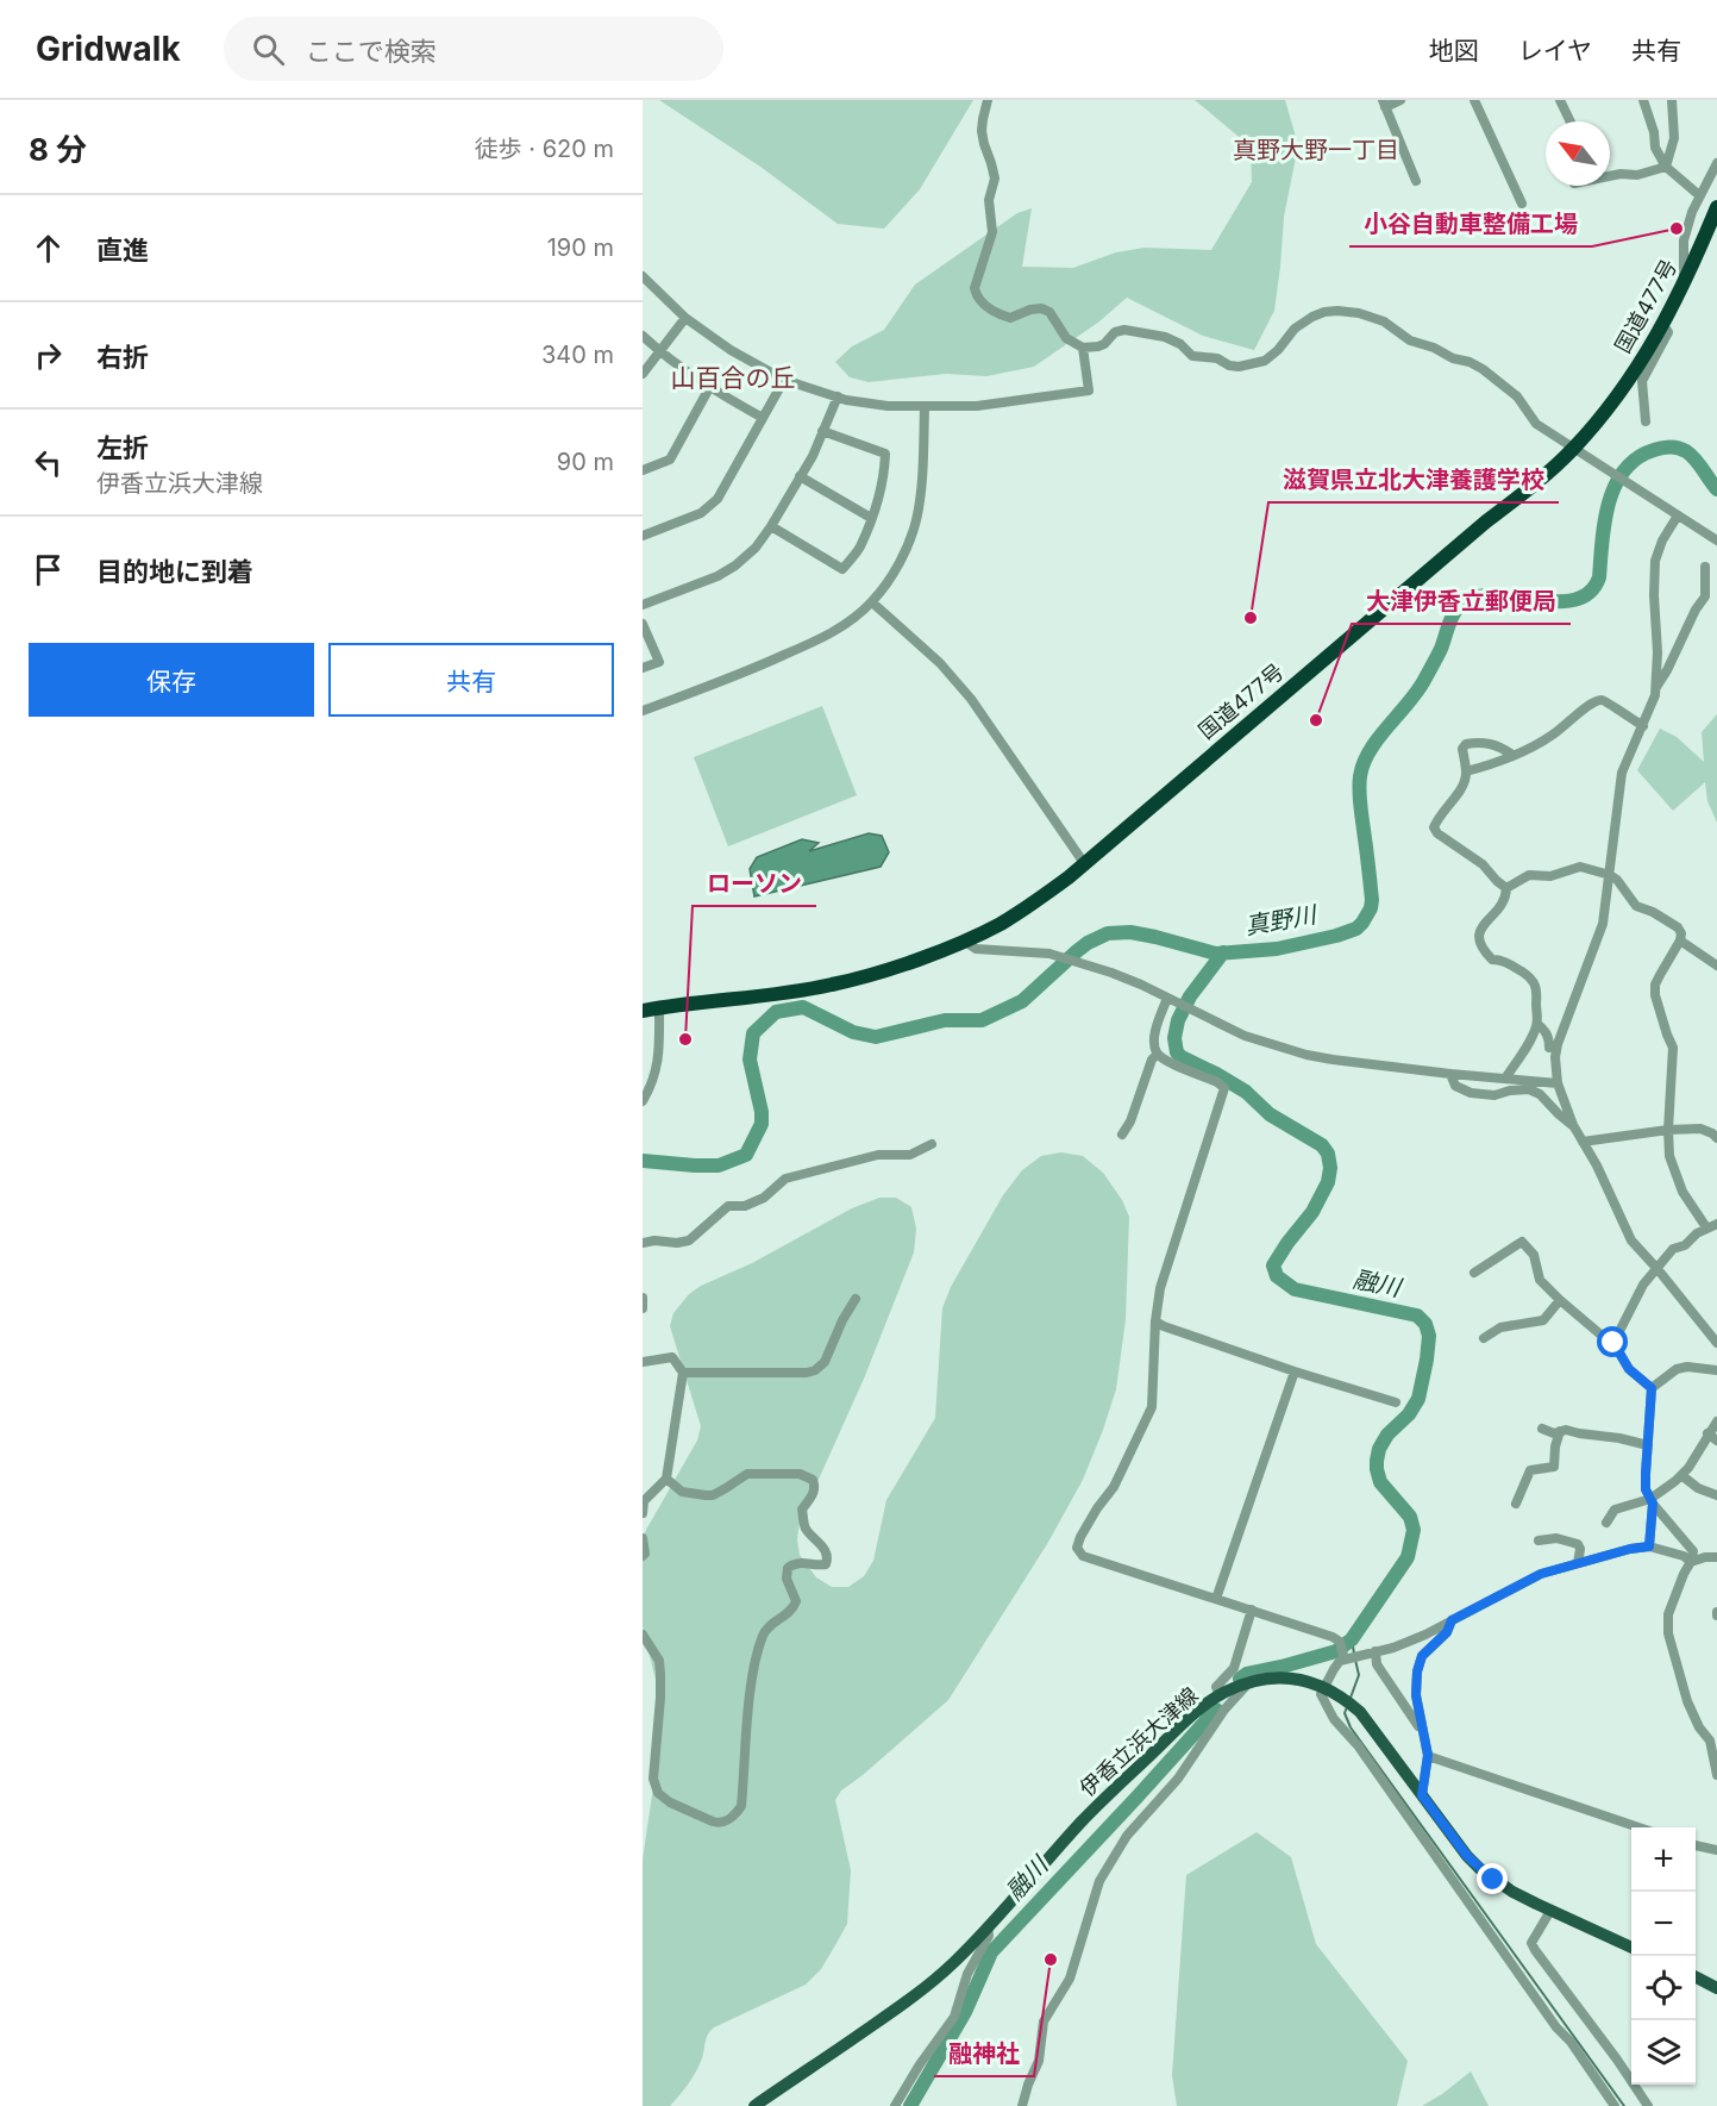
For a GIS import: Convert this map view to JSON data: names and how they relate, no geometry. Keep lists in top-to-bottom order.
{
  "streets": {
    "highway": ["国道477号"],
    "main road": ["伊香立浜大津線"]
  },
  "districts": ["真野大野一丁目", "山百合の丘"],
  "water": ["真野川", "融川"],
  "places": [
    "小谷自動車整備工場",
    "滋賀県立北大津養護学校",
    "大津伊香立郵便局",
    "ローソン",
    "融神社"
  ],
  "north": "top left",
  "page": {
    "header": "Gridwalk",
    "search": "ここで検索",
    "nav": ["地図", "レイヤ", "共有"],
    "heading": ["8 分", "徒歩 · 620 m"],
    "list": [
      ["直進", "190 m"],
      ["右折", "340 m"],
      ["左折", "伊香立浜大津線", "90 m"],
      "目的地に到着"
    ],
    "buttons": ["保存", "共有"],
    "map_buttons": ["+", "−"]
  }
}
